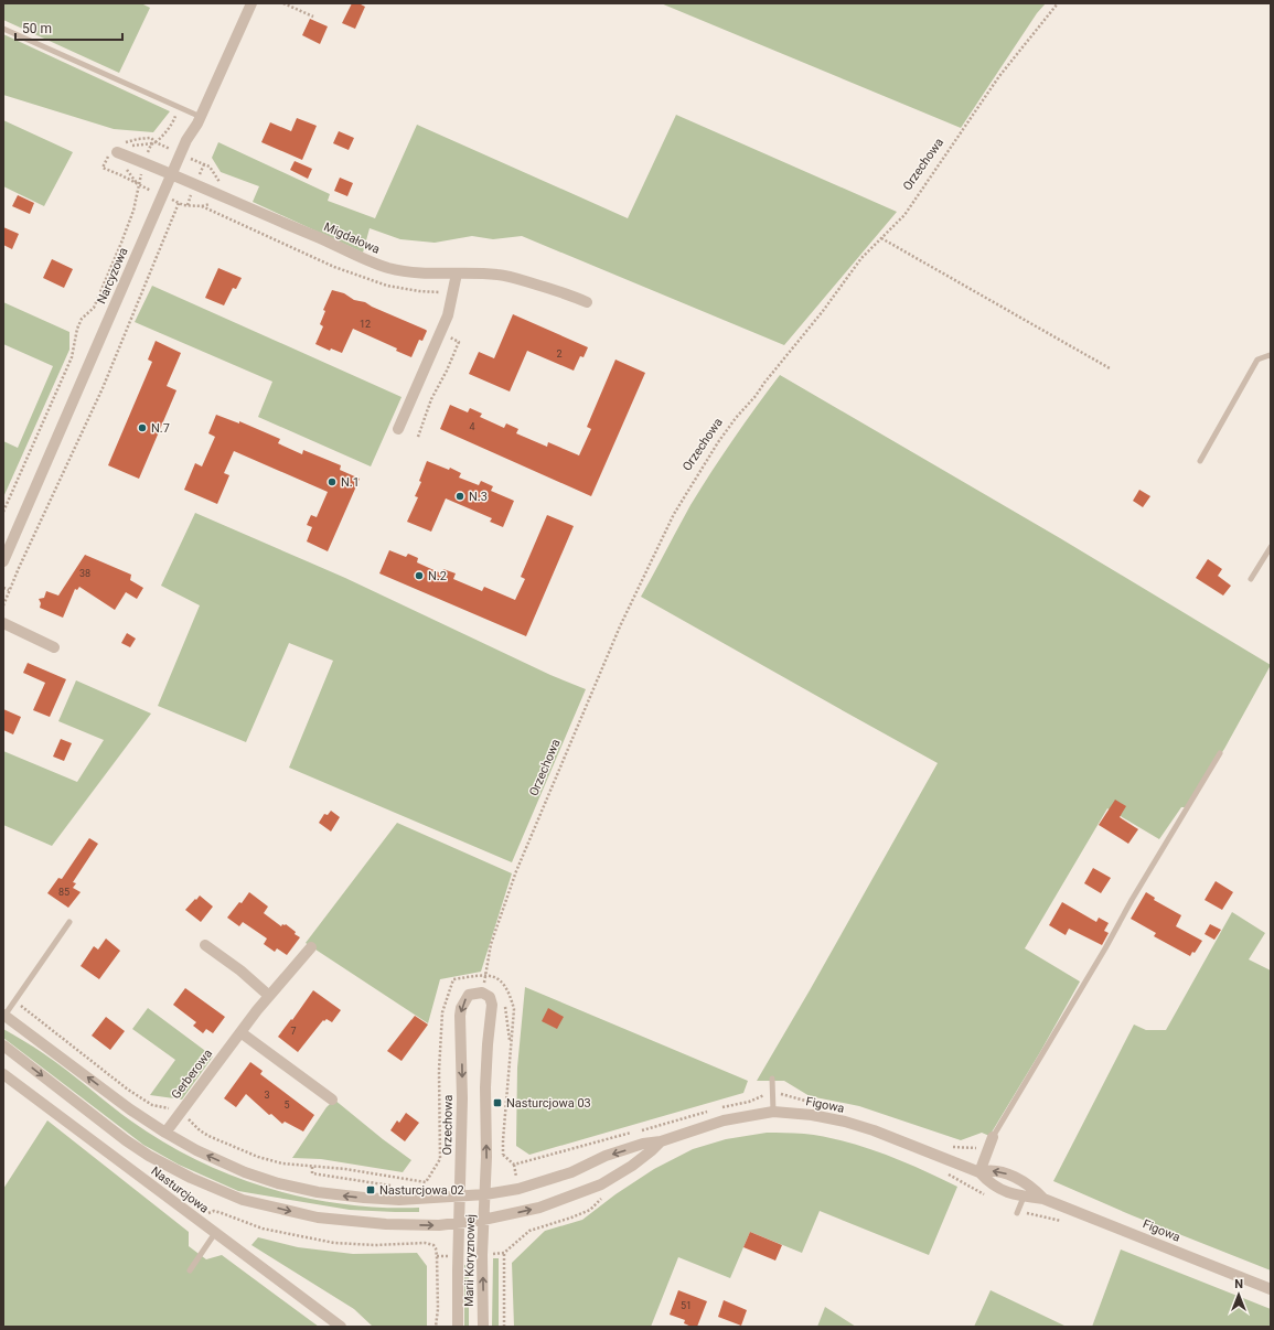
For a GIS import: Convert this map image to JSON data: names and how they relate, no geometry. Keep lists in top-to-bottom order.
{
  "streets": {
    "street": [
      "Orzechowa",
      "Migdałowa",
      "Narcyzowa",
      "Gerberowa",
      "Figowa",
      "Nasturcjowa",
      "Marii Koryznowej"
    ]
  },
  "crossings": [
    ["Orzechowa", "Figowa"],
    ["Orzechowa", "Marii Koryznowej"],
    ["Migdałowa", "Narcyzowa"],
    ["Gerberowa", "Figowa"],
    ["Figowa", "Marii Koryznowej"]
  ],
  "places": {
    "other": [
      "N.7",
      "N.1",
      "N.3",
      "N.2"
    ],
    "transit": ["Nasturcjowa 03", "Nasturcjowa 02"]
  },
  "house_numbers": [
    "12",
    "2",
    "4",
    "38",
    "85",
    "7",
    "3",
    "5",
    "51"
  ],
  "scale_bar": "50 m",
  "north": "top"
}
